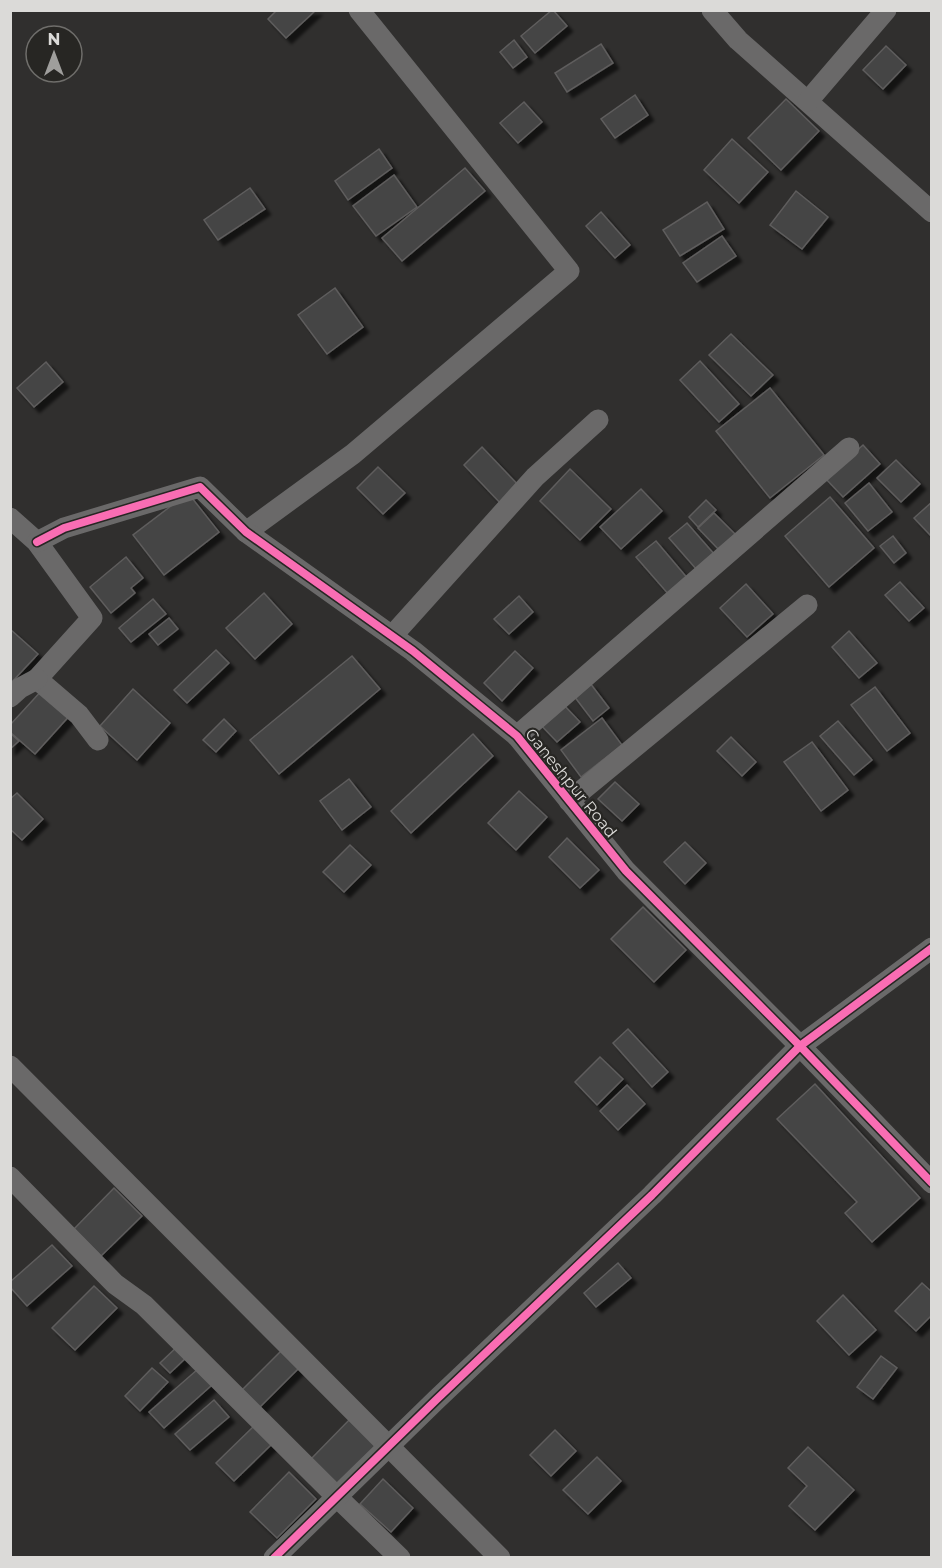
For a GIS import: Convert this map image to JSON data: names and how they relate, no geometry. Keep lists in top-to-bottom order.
{
  "streets": {
    "street": ["Ganeshpur Road"]
  },
  "north": "top"
}
